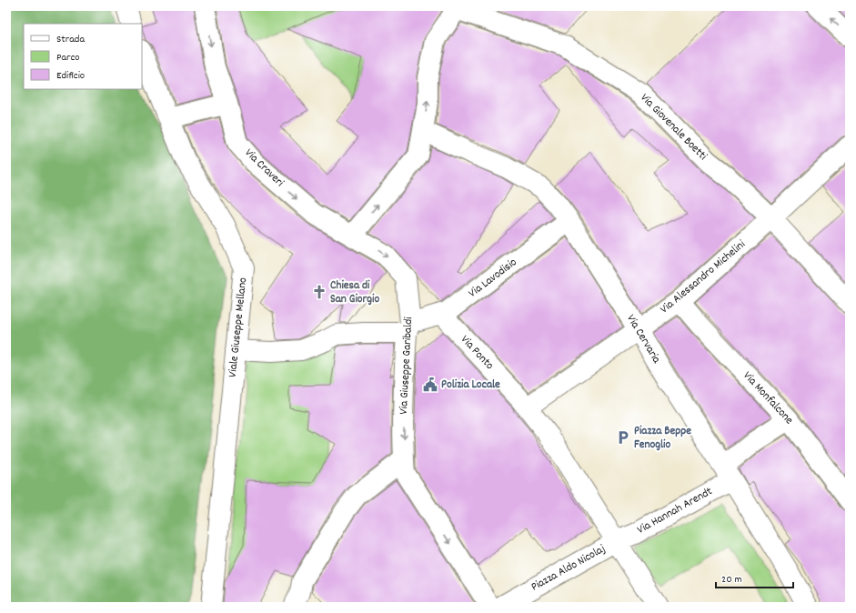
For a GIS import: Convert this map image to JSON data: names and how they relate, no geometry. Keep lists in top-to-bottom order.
{
  "streets": {
    "street": [
      "Via Giovenale Boetti",
      "Via Craveri",
      "Via Alessandro Michelini",
      "Via Lavodisio",
      "Viale Giuseppe Mellano",
      "Via Cervaria",
      "Via Ponto",
      "Via Giuseppe Garibaldi",
      "Via Monfalcone",
      "Via Hannah Arendt",
      "Piazza Aldo Nicolaj"
    ]
  },
  "crossings": [
    ["Via Giovenale Boetti", "Via Alessandro Michelini"],
    ["Via Craveri", "Via Giuseppe Garibaldi"],
    ["Via Alessandro Michelini", "Via Cervaria"],
    ["Via Alessandro Michelini", "Via Ponto"],
    ["Via Alessandro Michelini", "Via Monfalcone"],
    ["Via Lavodisio", "Viale Giuseppe Mellano"],
    ["Via Lavodisio", "Via Cervaria"],
    ["Via Lavodisio", "Via Ponto"],
    ["Via Lavodisio", "Via Giuseppe Garibaldi"],
    ["Via Cervaria", "Via Hannah Arendt"],
    ["Via Monfalcone", "Via Hannah Arendt"],
    ["Via Hannah Arendt", "Piazza Aldo Nicolaj"]
  ],
  "one_way": ["Via Craveri"],
  "places": {
    "church": ["Chiesa di San Giorgio"],
    "public building": ["Polizia Locale"],
    "parking": ["Piazza Beppe Fenoglio"]
  },
  "legend": ["Strada", "Parco", "Edificio"],
  "scale_bar": "20 m"
}
